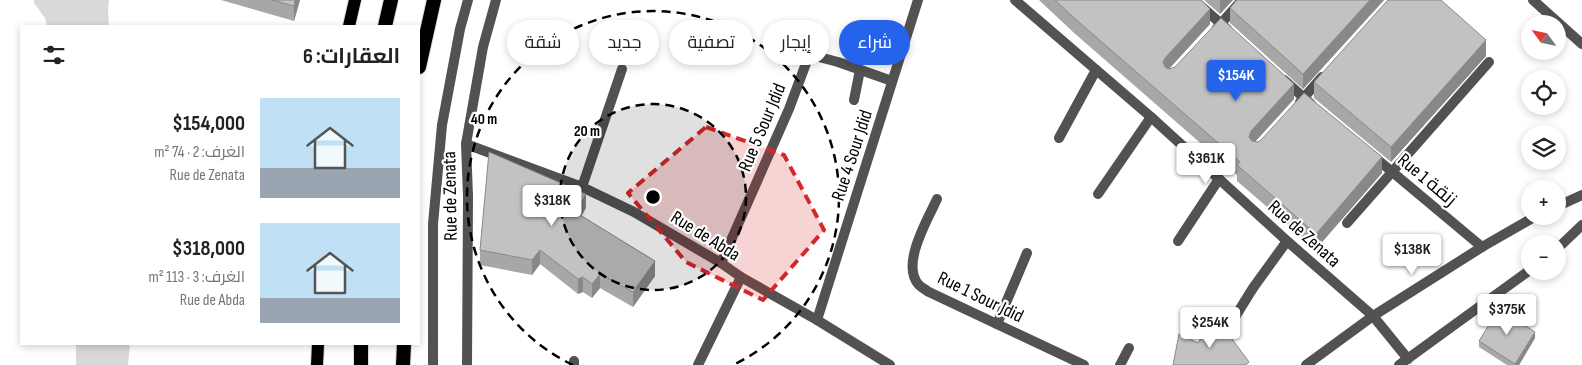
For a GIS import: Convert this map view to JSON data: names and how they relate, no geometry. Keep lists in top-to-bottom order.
{
  "streets": {
    "street": [
      "Rue 5 Sour Jdid",
      "Rue 4 Sour Jdid",
      "Rue 1 زنقة",
      "Rue de Zenata",
      "Rue de Abda",
      "Rue 1 Sour Jdid"
    ]
  },
  "crossings": [
    ["Rue 5 Sour Jdid", "Rue 4 Sour Jdid"],
    ["Rue 5 Sour Jdid", "Rue de Abda"],
    ["Rue 4 Sour Jdid", "Rue de Abda"],
    ["Rue de Zenata", "Rue de Abda"]
  ],
  "north": "top left",
  "page": {
    "map_buttons": ["+", "−"],
    "chip": [
      "شراء",
      "إيجار",
      "تصفية",
      "جديد",
      "شقة"
    ],
    "heading": "العقارات: 6",
    "price": [
      "$154K",
      "$361K",
      "$318K",
      "$138K",
      "$375K",
      "$254K"
    ],
    "list": [
      {
        "name": "$154,000",
        "note": "الغرف: 2 · 74 m² · Rue de Zenata"
      },
      {
        "name": "$318,000",
        "note": "الغرف: 3 · 113 m² · Rue de Abda"
      }
    ]
  },
  "rings": ["40 m", "20 m"]
}
